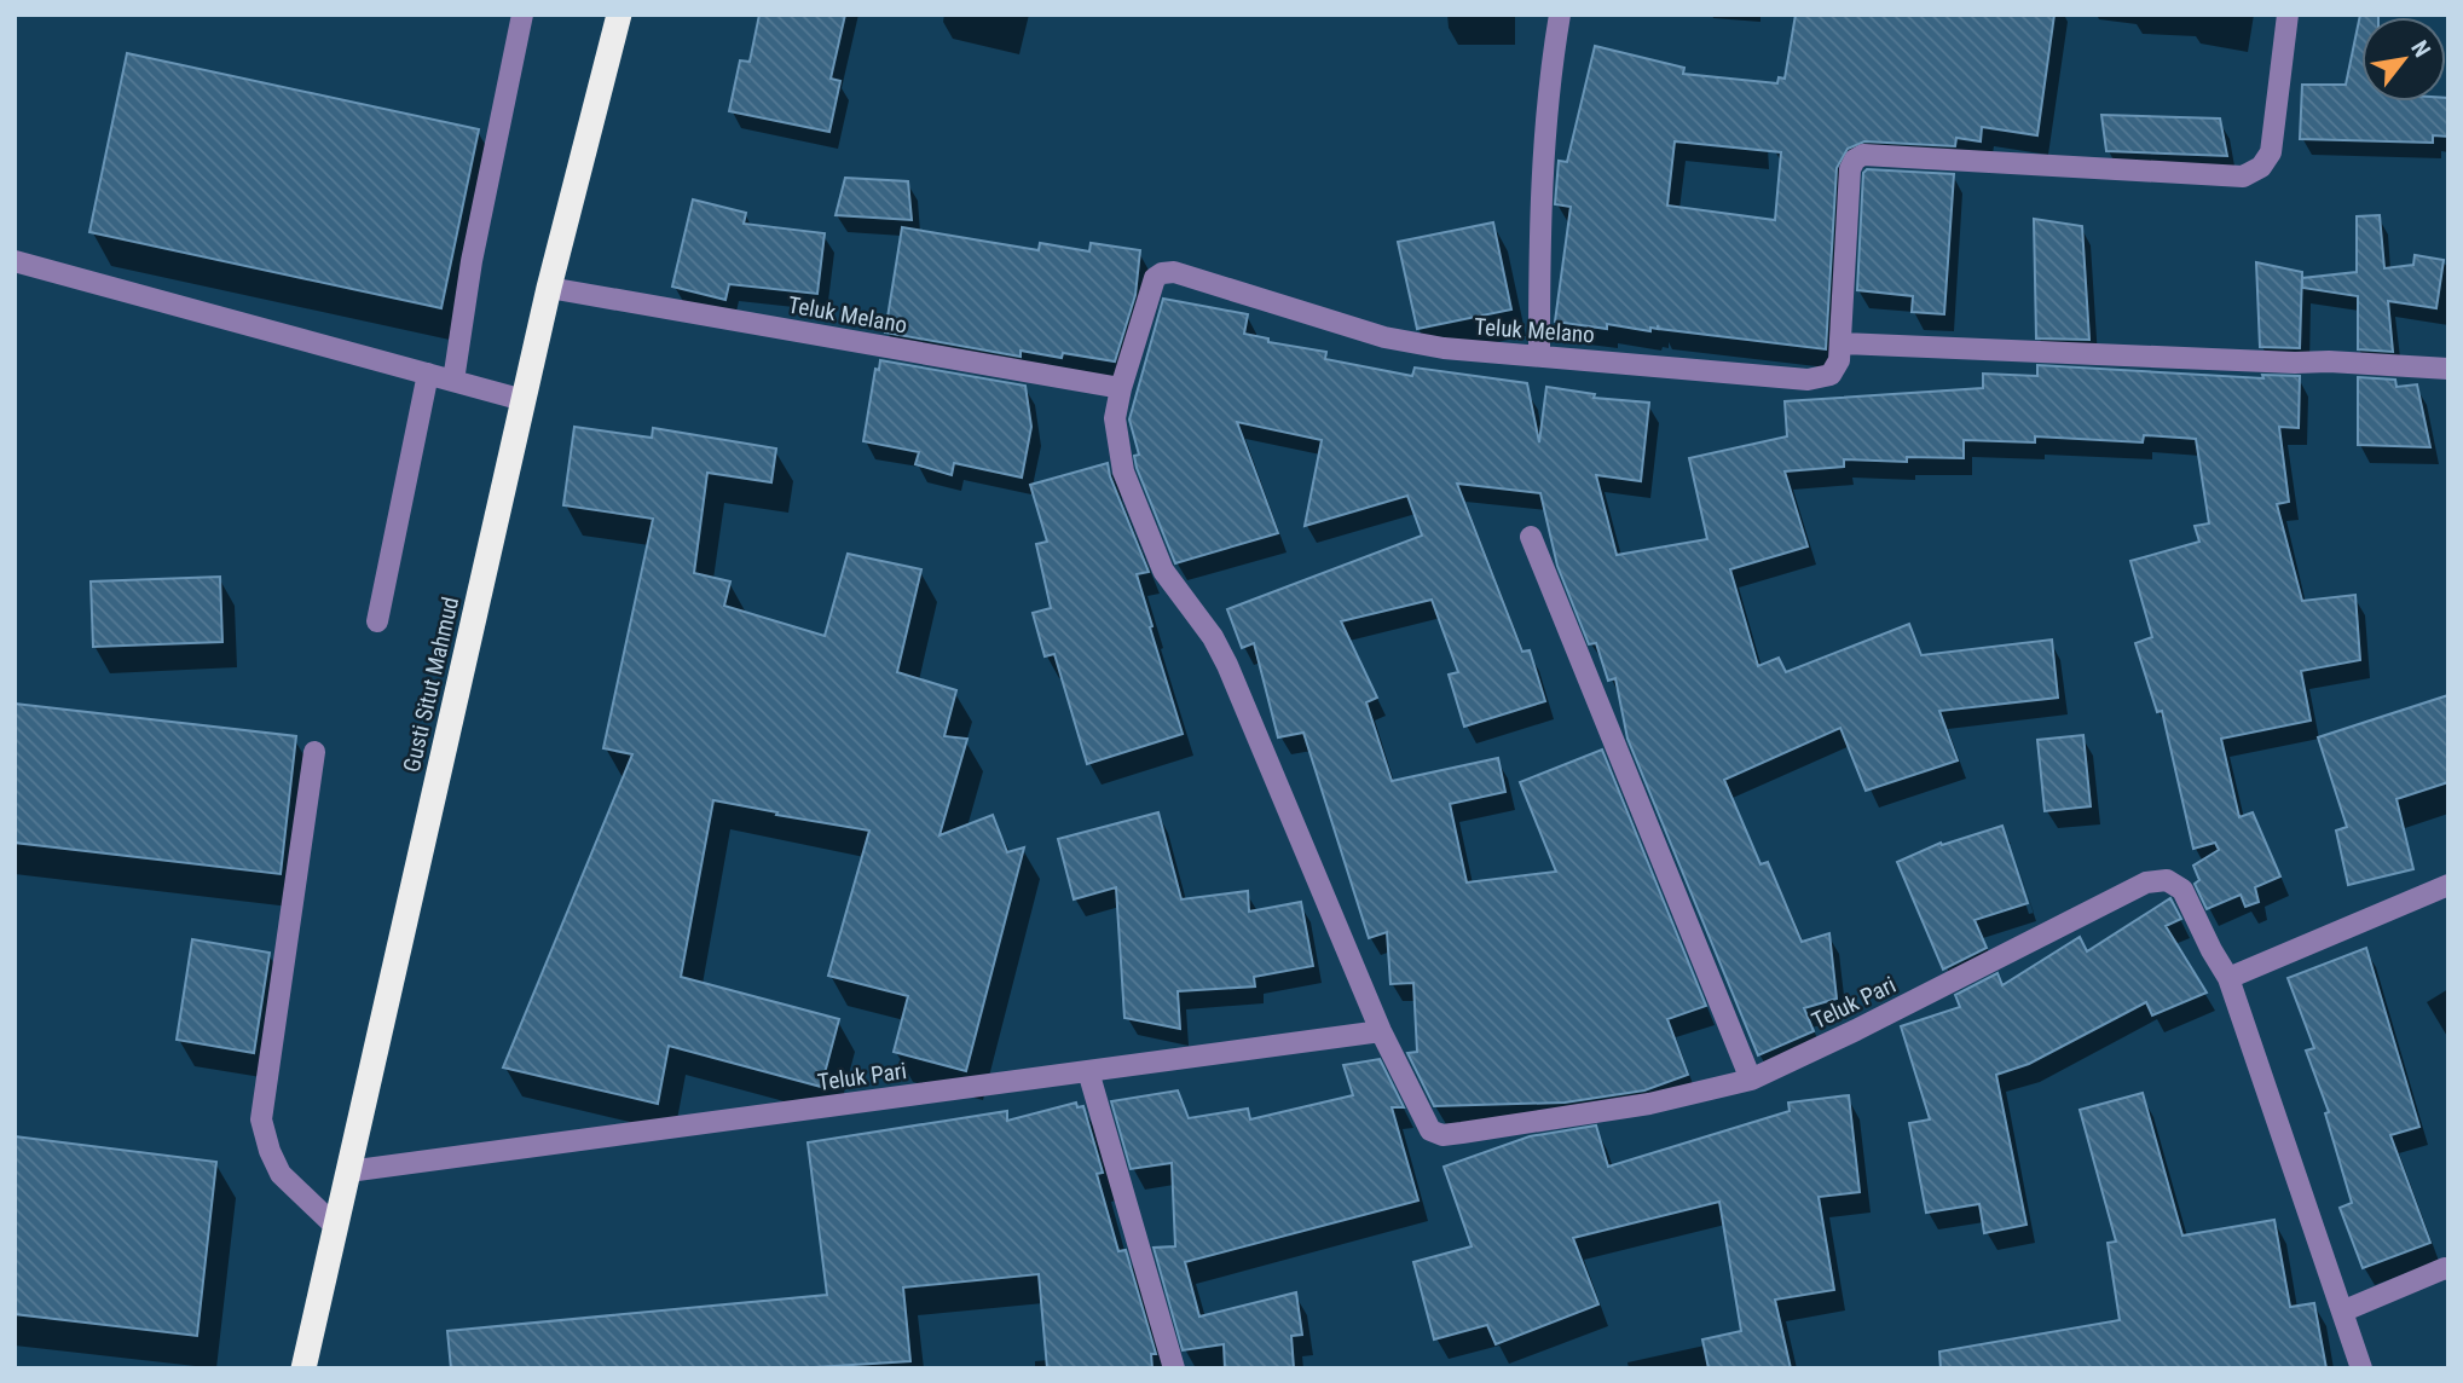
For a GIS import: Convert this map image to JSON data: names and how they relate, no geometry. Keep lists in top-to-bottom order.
{
  "streets": {
    "highway": ["Gusti Situt Mahmud"],
    "street": ["Teluk Melano", "Teluk Pari"]
  },
  "crossings": [
    ["Teluk Melano", "Gusti Situt Mahmud"],
    ["Gusti Situt Mahmud", "Teluk Pari"]
  ],
  "north": "top right"
}
